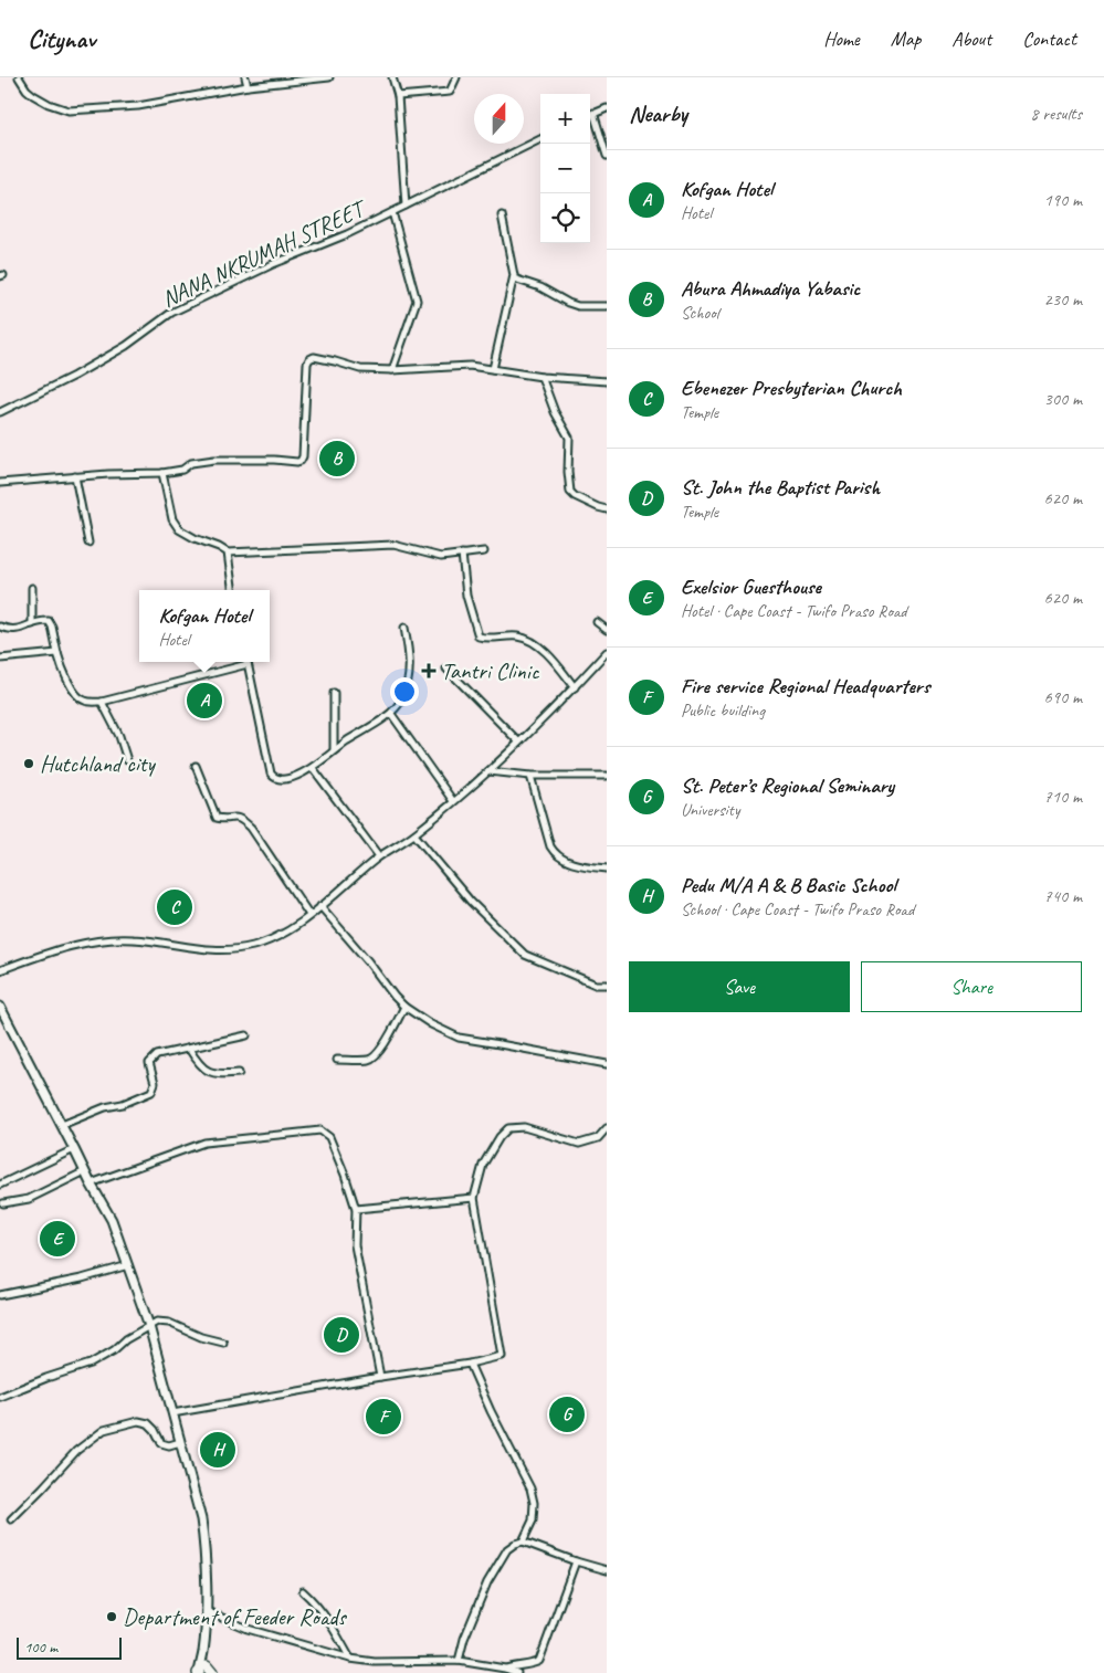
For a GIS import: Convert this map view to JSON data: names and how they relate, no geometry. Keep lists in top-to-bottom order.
{
  "streets": {
    "street": ["NANA NKRUMAH STREET"]
  },
  "places": {
    "health": ["Tantri Clinic"],
    "other": ["Hutchland city", "Department of Feeder Roads"]
  },
  "scale_bar": "100 m",
  "north": "top",
  "page": {
    "header": "Citynav",
    "nav": [
      "Home",
      "Map",
      "About",
      "Contact"
    ],
    "heading": ["Nearby", "8 results"],
    "map_buttons": ["+", "−"],
    "list": [
      {
        "mark": "A",
        "name": "Kofgan Hotel",
        "note": "Hotel",
        "value": "190 m"
      },
      {
        "mark": "B",
        "name": "Abura Ahmadiya Yabasic",
        "note": "School",
        "value": "230 m"
      },
      {
        "mark": "C",
        "name": "Ebenezer Presbyterian Church",
        "note": "Temple",
        "value": "300 m"
      },
      {
        "mark": "D",
        "name": "St. John the Baptist Parish",
        "note": "Temple",
        "value": "620 m"
      },
      {
        "mark": "E",
        "name": "Exelsior Guesthouse",
        "note": "Hotel · Cape Coast - Twifo Praso Road",
        "value": "620 m"
      },
      {
        "mark": "F",
        "name": "Fire service Regional Headquarters",
        "note": "Public building",
        "value": "690 m"
      },
      {
        "mark": "G",
        "name": "St. Peter’s Regional Seminary",
        "note": "University",
        "value": "710 m"
      },
      {
        "mark": "H",
        "name": "Pedu M/A A & B Basic School",
        "note": "School · Cape Coast - Twifo Praso Road",
        "value": "740 m"
      }
    ],
    "pins": [
      "B",
      "A",
      "C",
      "E",
      "D",
      "G",
      "F",
      "H"
    ],
    "popup": ["Kofgan Hotel", "Hotel"],
    "buttons": ["Save", "Share"],
    "scale": "100 m"
  }
}
